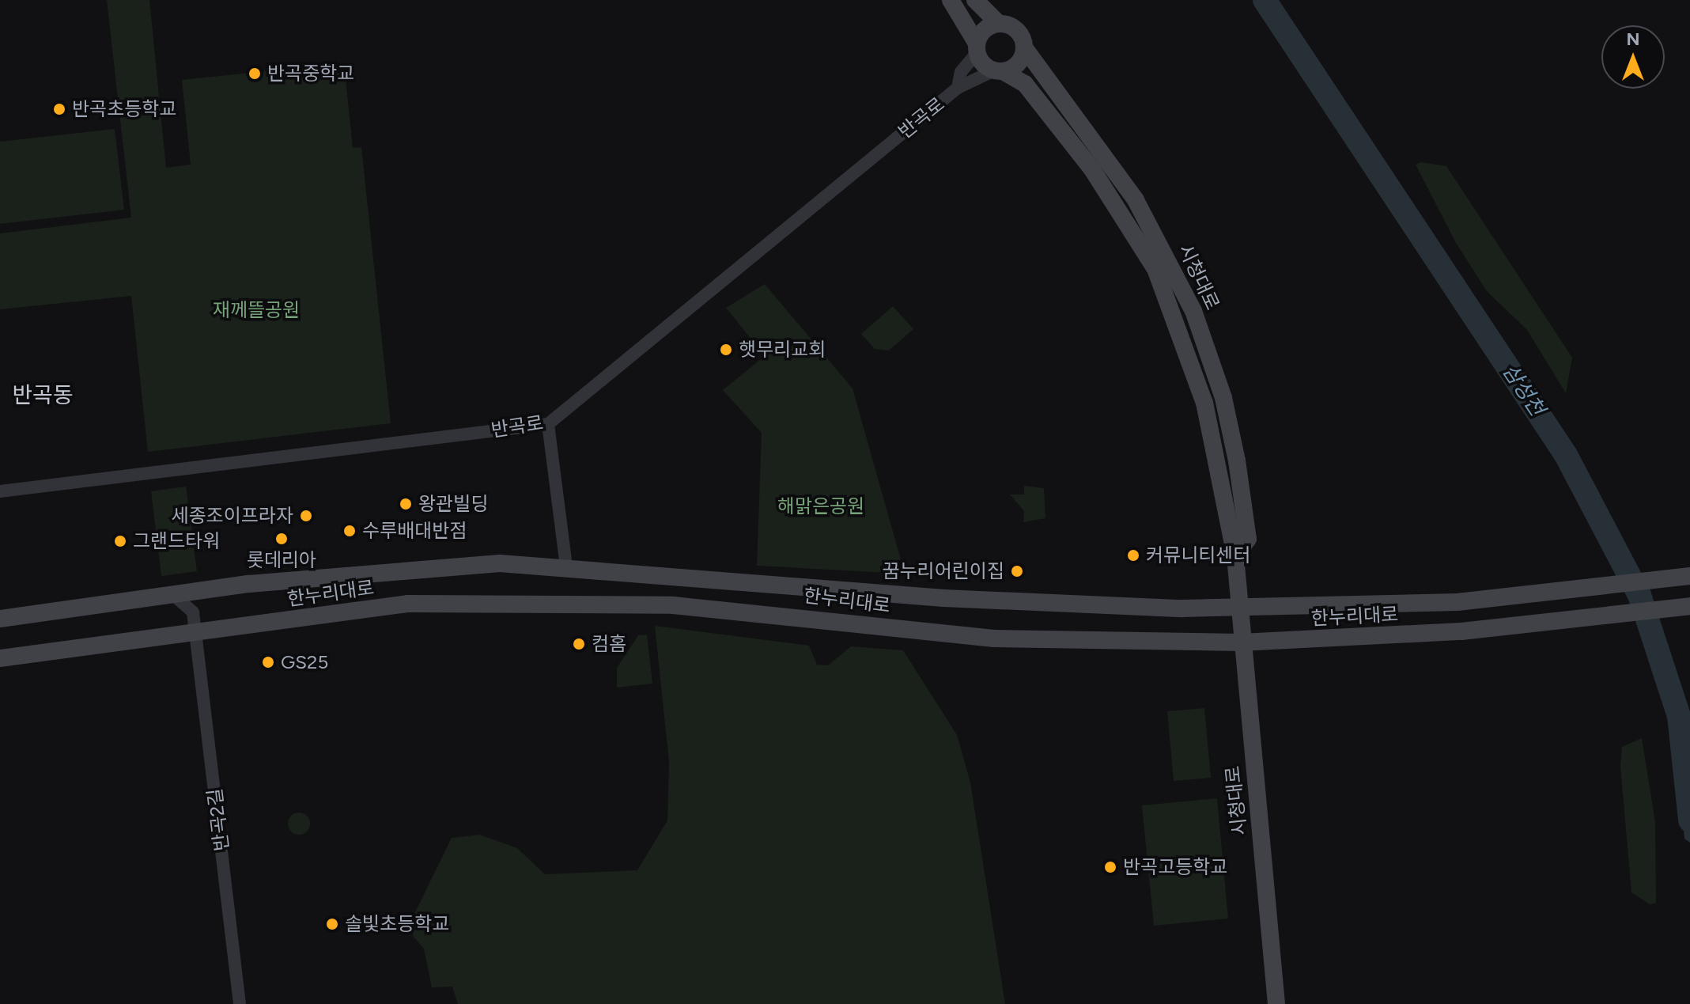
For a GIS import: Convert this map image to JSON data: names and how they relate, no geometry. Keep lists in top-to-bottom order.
{
  "streets": {
    "street": [
      "반곡로",
      "시청대로",
      "한누리대로",
      "반곡2길"
    ]
  },
  "crossings": [
    ["시청대로", "한누리대로"],
    ["한누리대로", "반곡2길"]
  ],
  "districts": ["반곡동"],
  "water": ["삼성천"],
  "parks": ["재께뜰공원", "해맑은공원"],
  "places": [
    "반곡중학교",
    "반곡초등학교",
    "햇무리교회",
    "왕관빌딩",
    "세종조이프라자",
    "수루배대반점",
    "롯데리아",
    "그랜드타워",
    "커뮤니티센터",
    "꿈누리어린이집",
    "컴홈",
    "GS25",
    "반곡고등학교",
    "솔빛초등학교"
  ],
  "north": "top"
}
